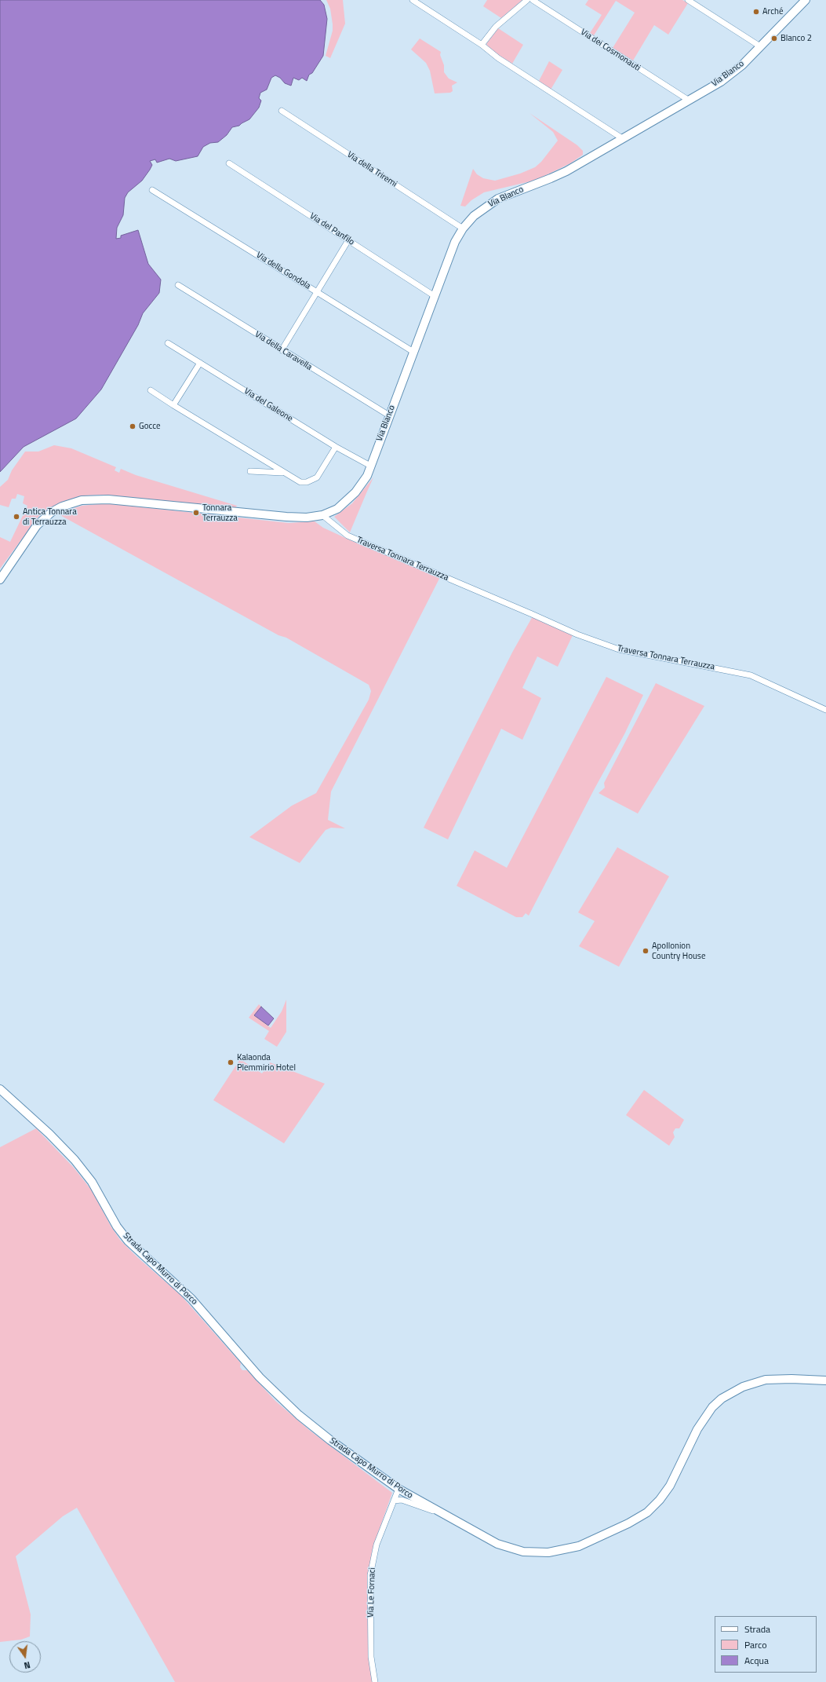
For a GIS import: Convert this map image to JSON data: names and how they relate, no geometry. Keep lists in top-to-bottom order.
{
  "streets": {
    "street": [
      "Via dei Cosmonauti",
      "Via Blanco",
      "Via della Triremi",
      "Via del Panfilo",
      "Via della Gondola",
      "Via della Caravella",
      "Via del Galeone",
      "Traversa Tonnara Terrauzza",
      "Strada Capo Murro di Porco",
      "Via Le Fornaci"
    ]
  },
  "crossings": [
    ["Via dei Cosmonauti", "Via Blanco"],
    ["Via Blanco", "Via della Triremi"],
    ["Via Blanco", "Via del Panfilo"],
    ["Via Blanco", "Via della Gondola"],
    ["Via Blanco", "Via della Caravella"],
    ["Via Blanco", "Via del Galeone"],
    ["Via Blanco", "Traversa Tonnara Terrauzza"],
    ["Strada Capo Murro di Porco", "Via Le Fornaci"]
  ],
  "places": [
    "Arché",
    "Blanco 2",
    "Gocce",
    "Tonnara Terrauzza",
    "Antica Tonnara di Terrauzza",
    "Apollonion Country House",
    "Kalaonda Plemmirio Hotel"
  ],
  "legend": ["Strada", "Parco", "Acqua"],
  "north": "bottom"
}
